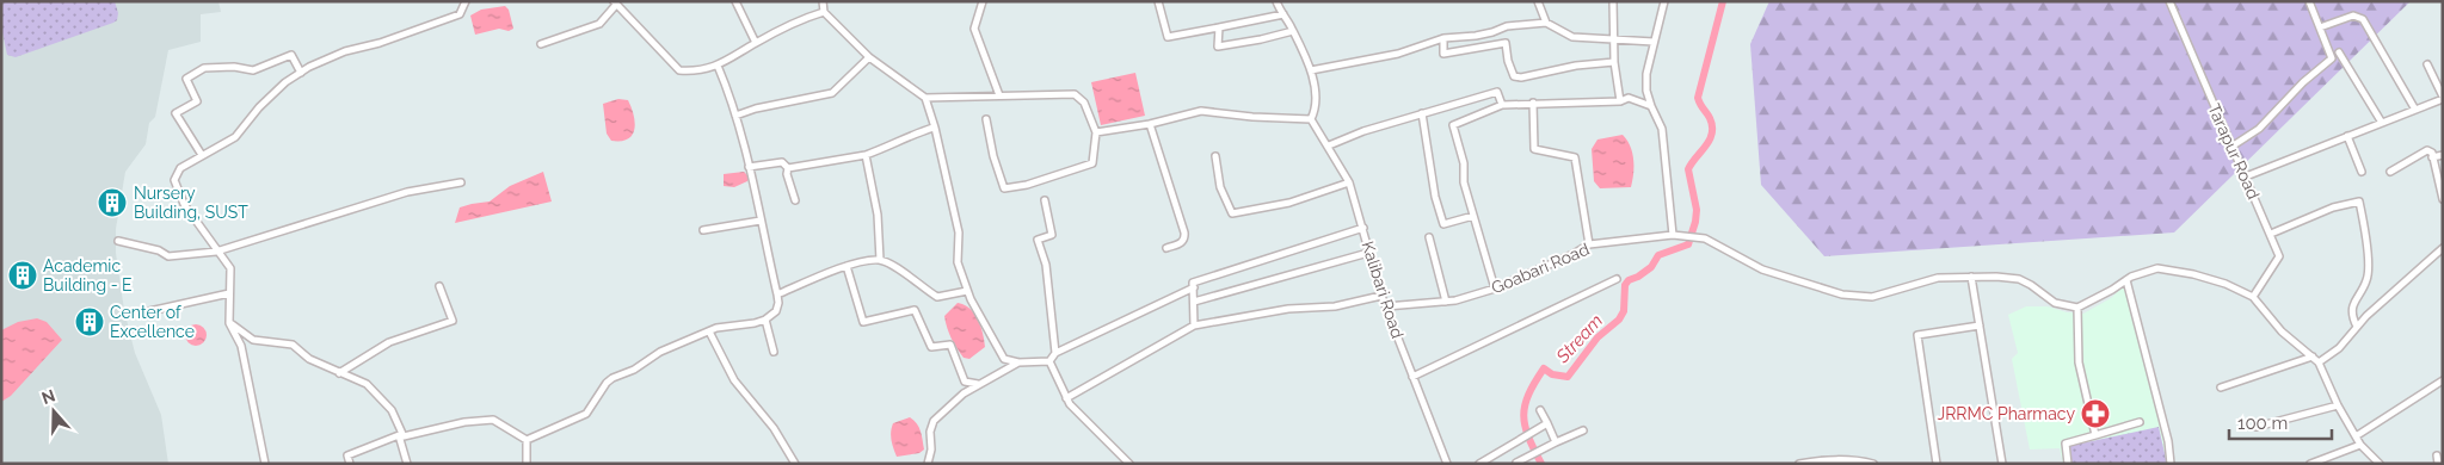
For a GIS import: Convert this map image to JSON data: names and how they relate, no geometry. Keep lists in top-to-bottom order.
{
  "streets": {
    "street": ["Tarapur Road", "Goabari Road", "Kalibari Road"]
  },
  "crossings": [
    ["Goabari Road", "Kalibari Road"]
  ],
  "water": ["Stream"],
  "places": {
    "building": ["Nursery Building, SUST", "Academic Building - E", "Center of Excellence"],
    "pharmacy": ["JRRMC Pharmacy"]
  },
  "scale_bar": "100 m",
  "north": "top"
}
